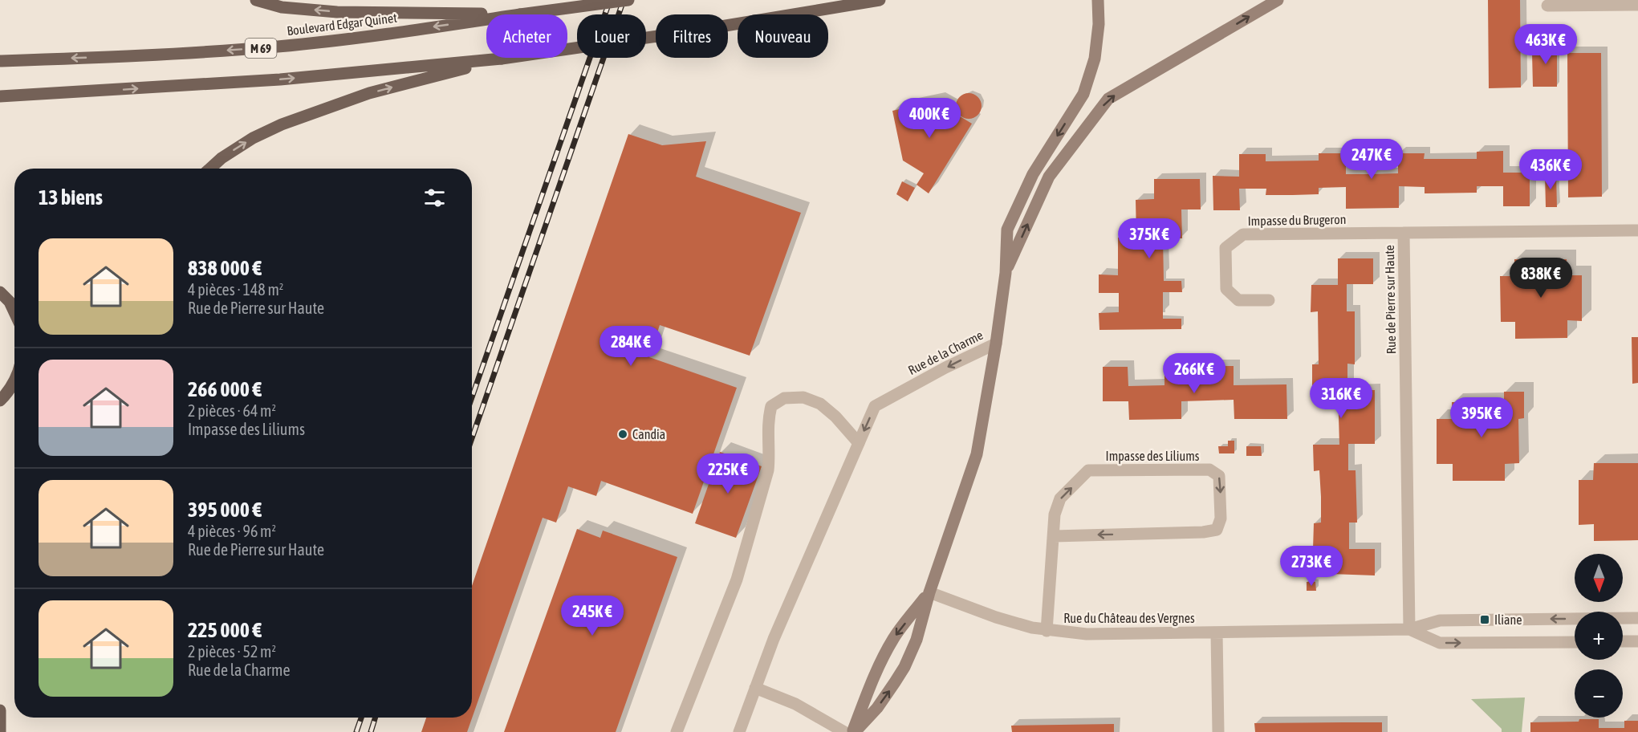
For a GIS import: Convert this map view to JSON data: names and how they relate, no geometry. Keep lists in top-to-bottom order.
{
  "streets": {
    "main road": ["Boulevard Edgar Quinet", "M 69", "Rue de la Charme"],
    "street": [
      "Impasse du Brugeron",
      "Rue de Pierre sur Haute",
      "Impasse des Liliums",
      "Rue du Château des Vergnes"
    ]
  },
  "crossings": [
    ["Impasse du Brugeron", "Rue de Pierre sur Haute"],
    ["Rue de Pierre sur Haute", "Rue du Château des Vergnes"],
    ["Rue de la Charme", "Rue du Château des Vergnes"],
    ["Impasse des Liliums", "Rue du Château des Vergnes"]
  ],
  "places": {
    "other": ["Candia"],
    "transit": ["Iliane"]
  },
  "north": "bottom",
  "page": {
    "chip": [
      "Acheter",
      "Louer",
      "Filtres",
      "Nouveau"
    ],
    "price": [
      "463K €",
      "400K €",
      "247K €",
      "436K €",
      "375K €",
      "838K €",
      "284K €",
      "266K €",
      "316K €",
      "395K €",
      "225K €",
      "273K €",
      "245K €"
    ],
    "heading": "13 biens",
    "list": [
      {
        "name": "838 000 €",
        "note": "4 pièces · 148 m² · Rue de Pierre sur Haute"
      },
      {
        "name": "266 000 €",
        "note": "2 pièces · 64 m² · Impasse des Liliums"
      },
      {
        "name": "395 000 €",
        "note": "4 pièces · 96 m² · Rue de Pierre sur Haute"
      },
      {
        "name": "225 000 €",
        "note": "2 pièces · 52 m² · Rue de la Charme"
      }
    ],
    "map_buttons": ["+", "−"]
  }
}
